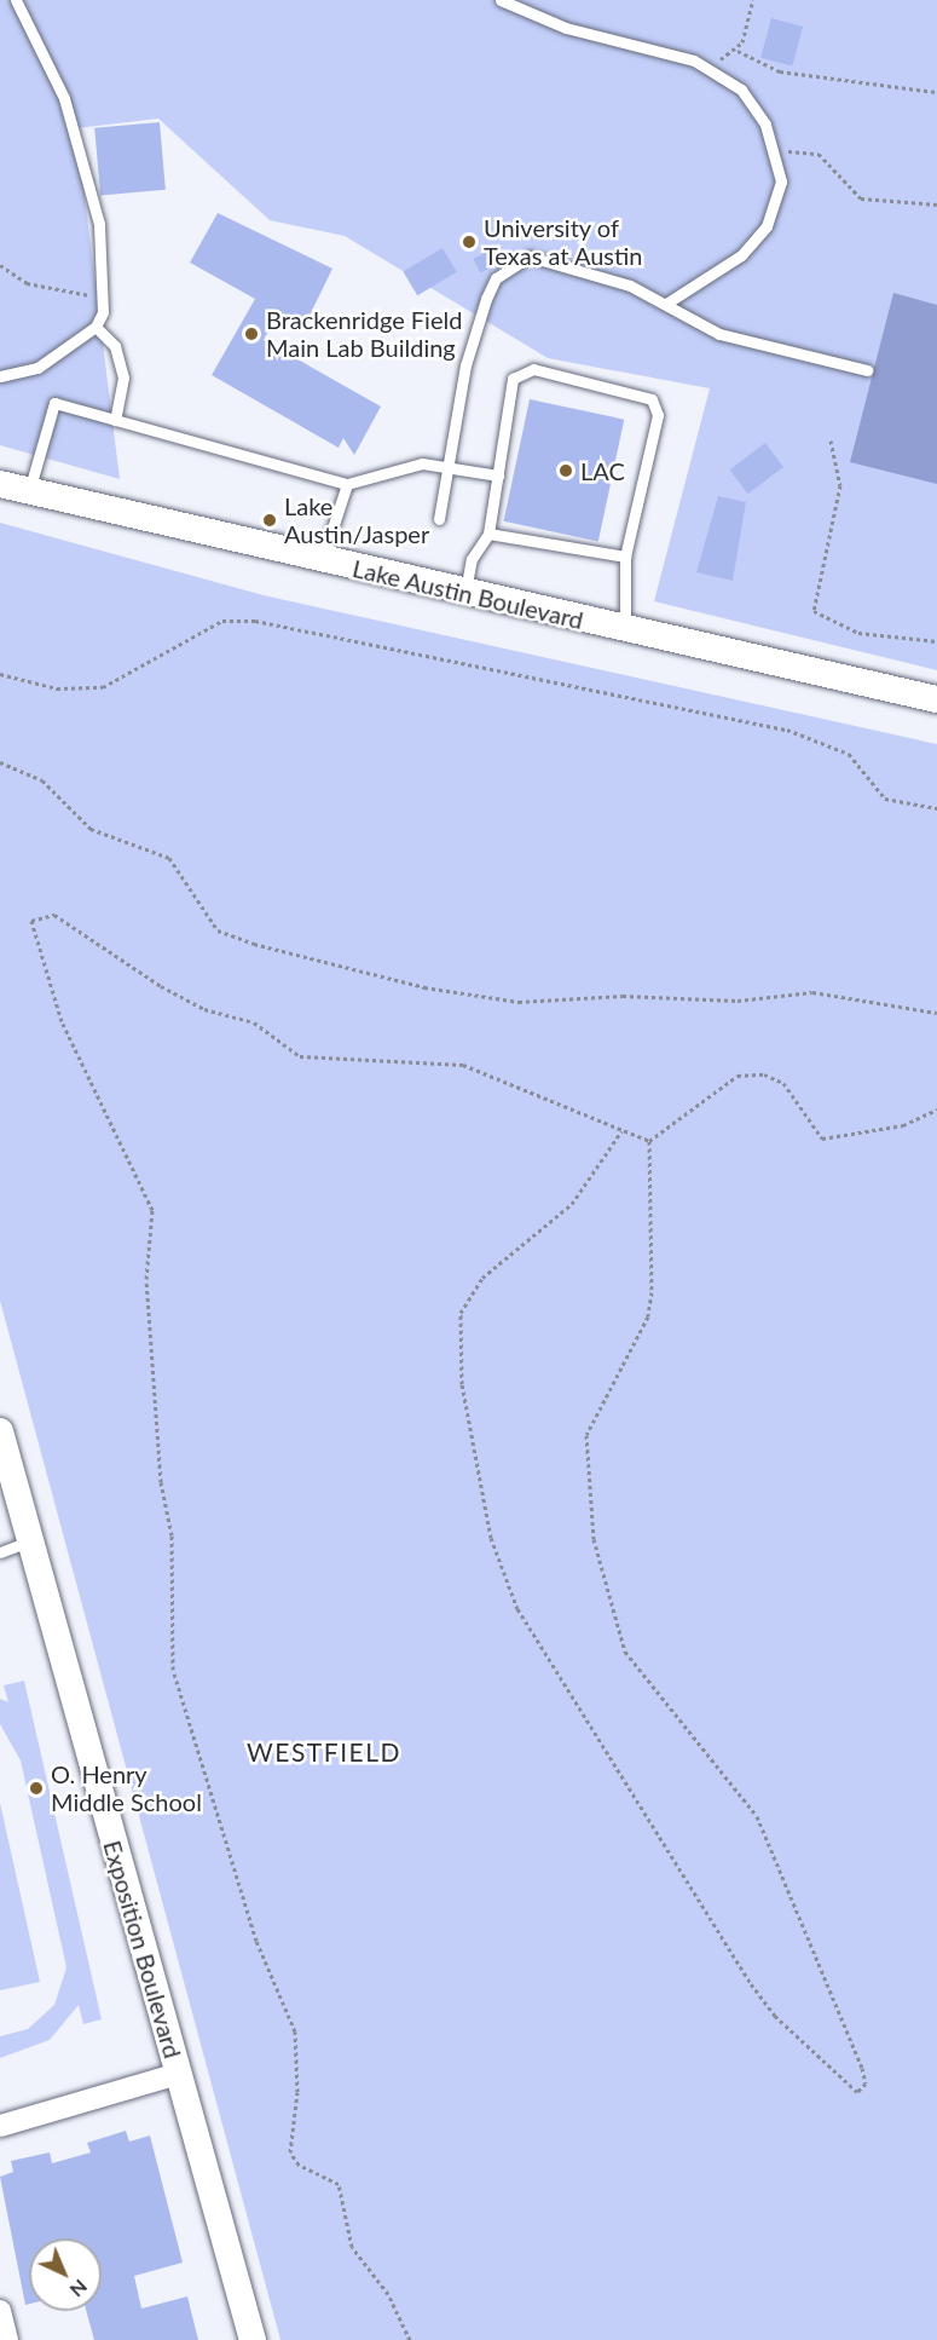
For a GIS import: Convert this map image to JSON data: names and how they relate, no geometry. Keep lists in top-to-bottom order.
{
  "streets": {
    "street": ["Lake Austin Boulevard", "Exposition Boulevard"]
  },
  "districts": ["WESTFIELD"],
  "places": [
    "University of Texas at Austin",
    "Brackenridge Field Main Lab Building",
    "LAC",
    "Lake Austin/Jasper",
    "O. Henry Middle School"
  ],
  "north": "bottom right"
}
